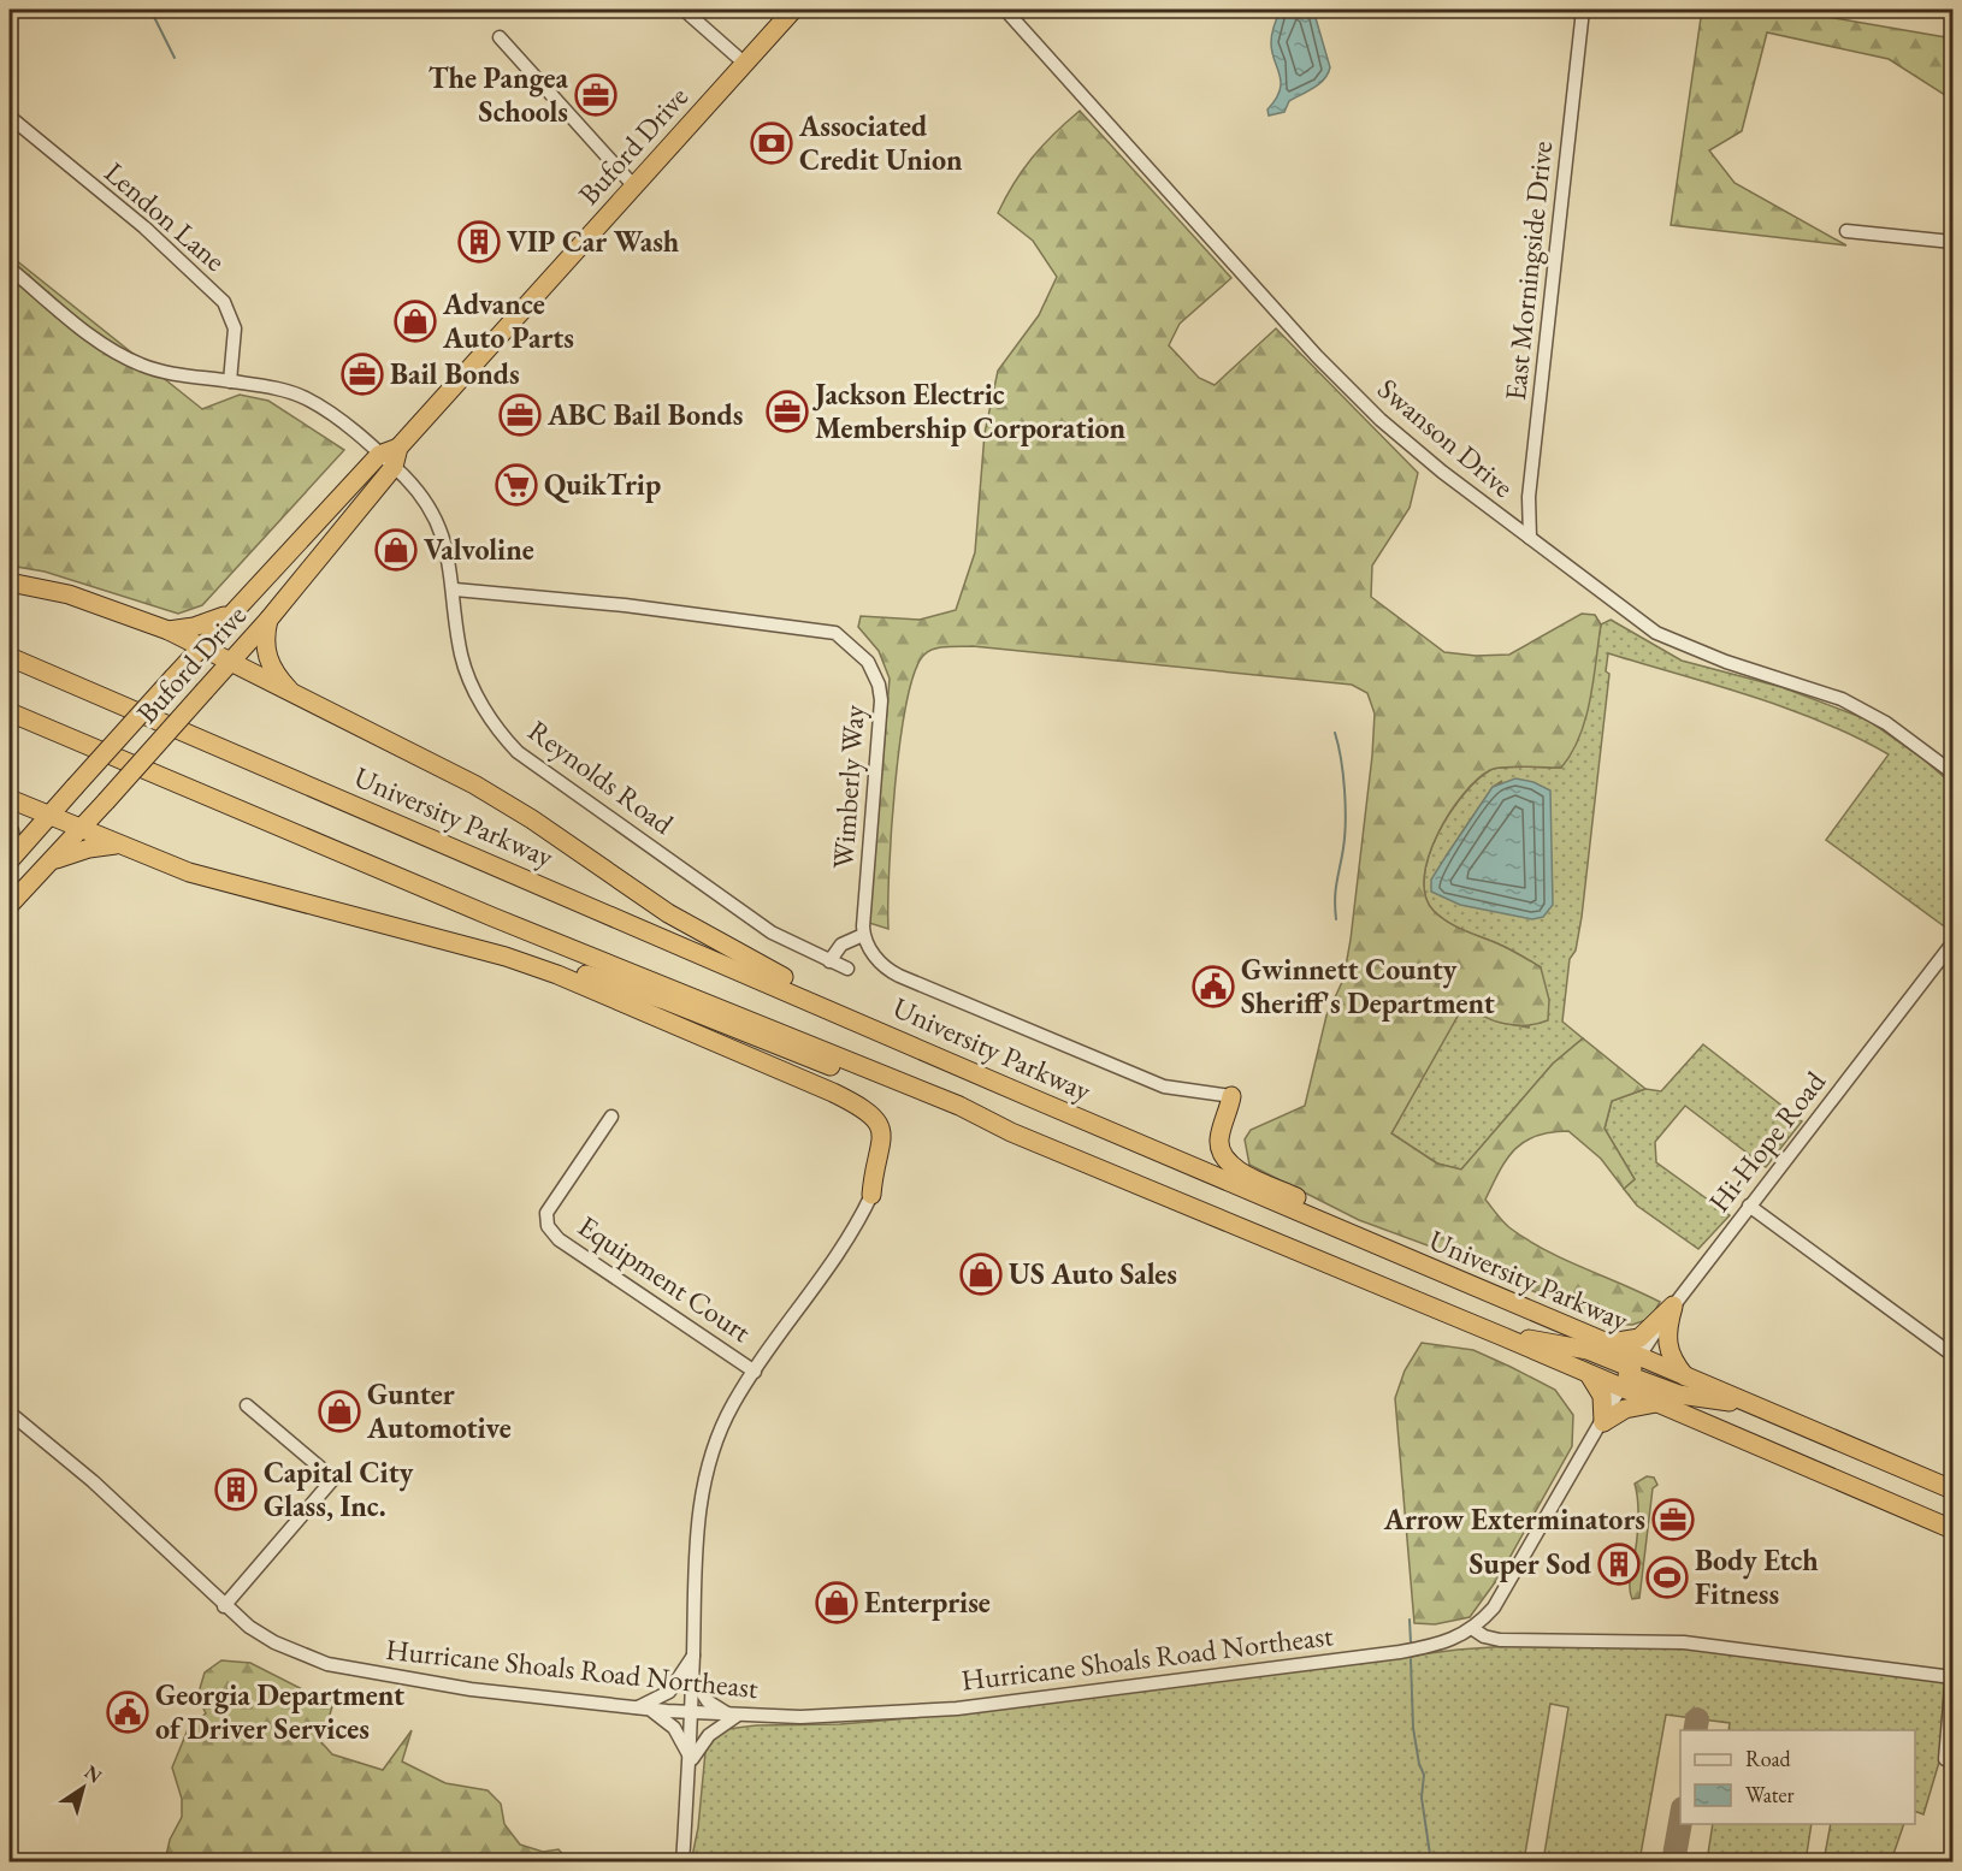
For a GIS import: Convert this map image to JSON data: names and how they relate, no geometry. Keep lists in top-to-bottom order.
{
  "streets": {
    "highway": ["Buford Drive", "University Parkway"],
    "street": [
      "Lendon Lane",
      "East Morningside Drive",
      "Swanson Drive",
      "Reynolds Road",
      "Wimberly Way",
      "Hi-Hope Road",
      "Equipment Court",
      "Hurricane Shoals Road Northeast"
    ]
  },
  "crossings": [
    ["Buford Drive", "Reynolds Road"],
    ["Lendon Lane", "Reynolds Road"],
    ["East Morningside Drive", "Swanson Drive"],
    ["Reynolds Road", "Wimberly Way"],
    ["University Parkway", "Hi-Hope Road"],
    ["Hi-Hope Road", "Hurricane Shoals Road Northeast"]
  ],
  "places": {
    "office": [
      "The Pangea Schools",
      "Bail Bonds",
      "Jackson Electric Membership Corporation",
      "ABC Bail Bonds",
      "Arrow Exterminators"
    ],
    "bank": ["Associated Credit Union"],
    "building": ["VIP Car Wash", "Capital City Glass, Inc.", "Super Sod"],
    "shop": [
      "Advance Auto Parts",
      "Valvoline",
      "US Auto Sales",
      "Gunter Automotive",
      "Enterprise"
    ],
    "supermarket": ["QuikTrip"],
    "public building": ["Gwinnett County Sheriff's Department", "Georgia Department of Driver Services"],
    "sports": ["Body Etch Fitness"]
  },
  "legend": ["Road", "Water"],
  "north": "top right"
}
